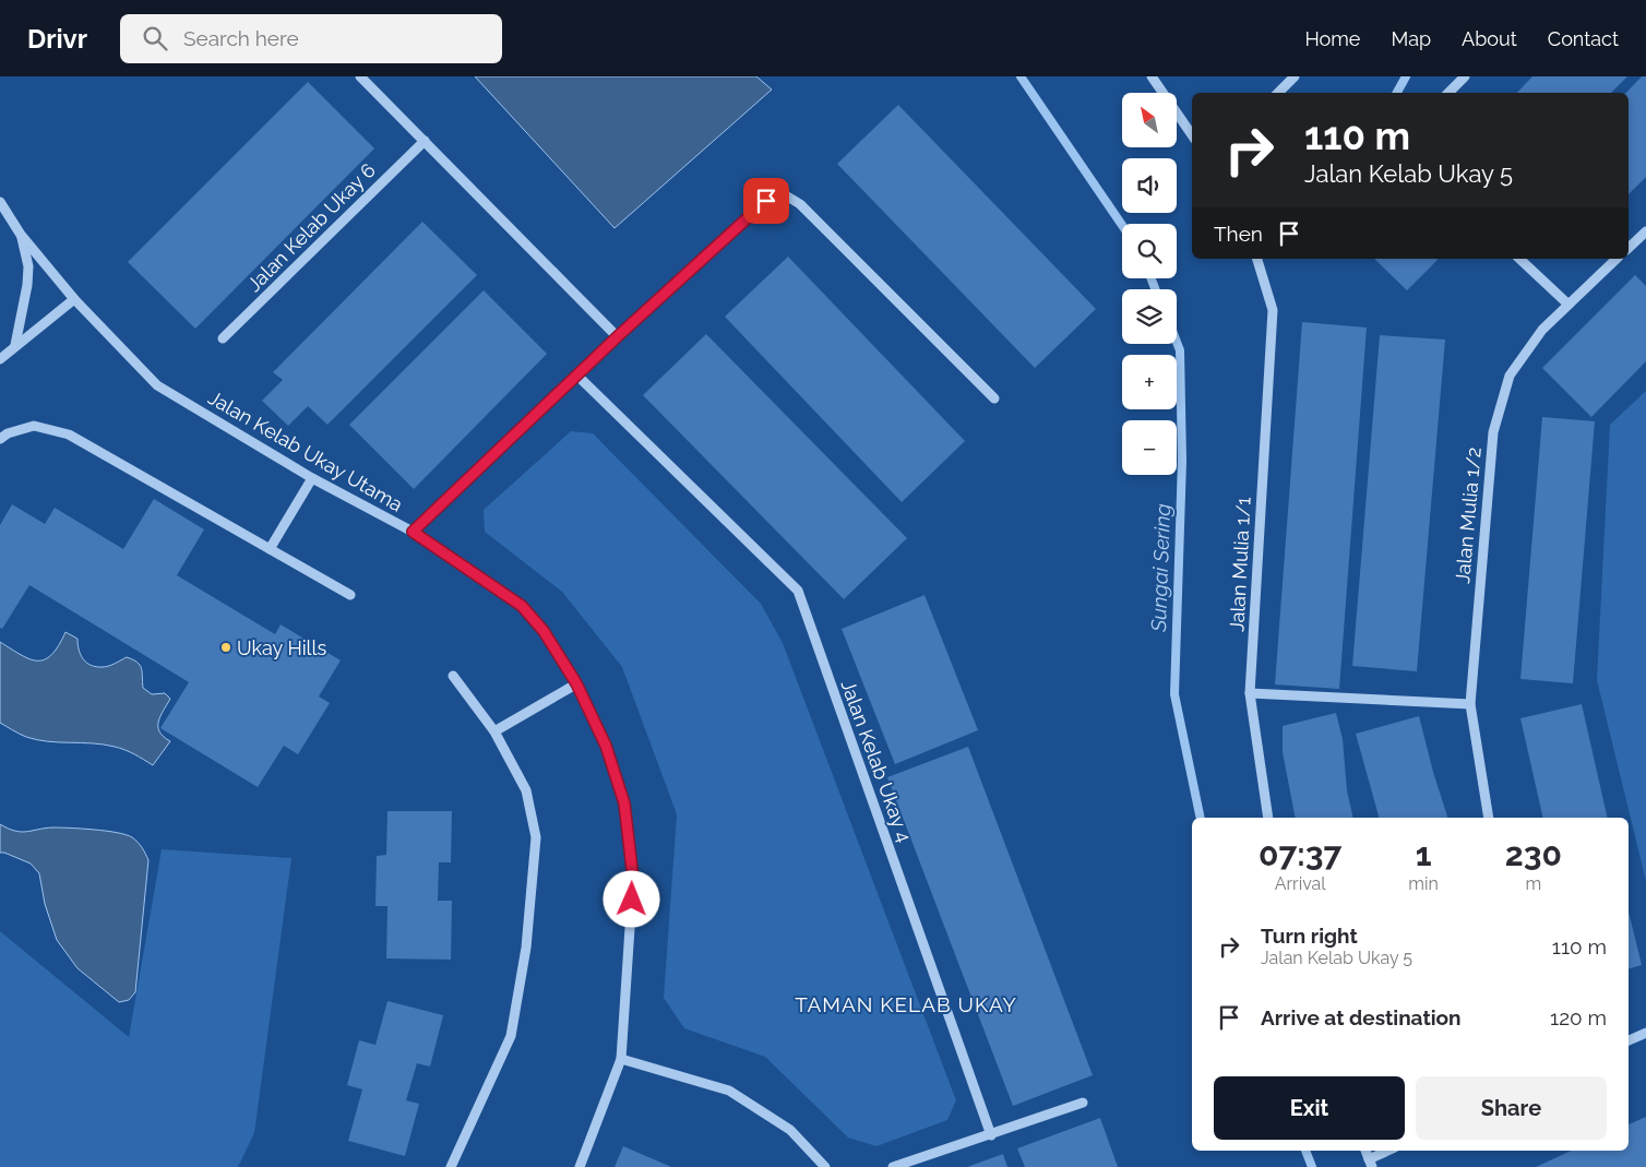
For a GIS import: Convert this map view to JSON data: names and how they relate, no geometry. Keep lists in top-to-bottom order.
{
  "streets": {
    "street": [
      "Jalan Kelab Ukay 6",
      "Jalan Kelab Ukay Utama",
      "Jalan Mulia 1/2",
      "Jalan Mulia 1/1",
      "Jalan Kelab Ukay 4"
    ]
  },
  "districts": ["TAMAN KELAB UKAY"],
  "water": ["Sungai Sering"],
  "places": ["Ukay Hills"],
  "north": "top left",
  "page": {
    "header": "Drivr",
    "search": "Search here",
    "nav": [
      "Home",
      "Map",
      "About",
      "Contact"
    ],
    "map_buttons": ["+", "−"],
    "turn": ["110 m", "Jalan Kelab Ukay 5"],
    "then": "Then",
    "eta": [
      "07:37",
      "Arrival",
      "1",
      "min",
      "230",
      "m"
    ],
    "list": [
      {
        "name": "Turn right",
        "note": "Jalan Kelab Ukay 5",
        "value": "110 m"
      },
      {
        "name": "Arrive at destination",
        "value": "120 m"
      }
    ],
    "buttons": ["Exit", "Share"]
  }
}
